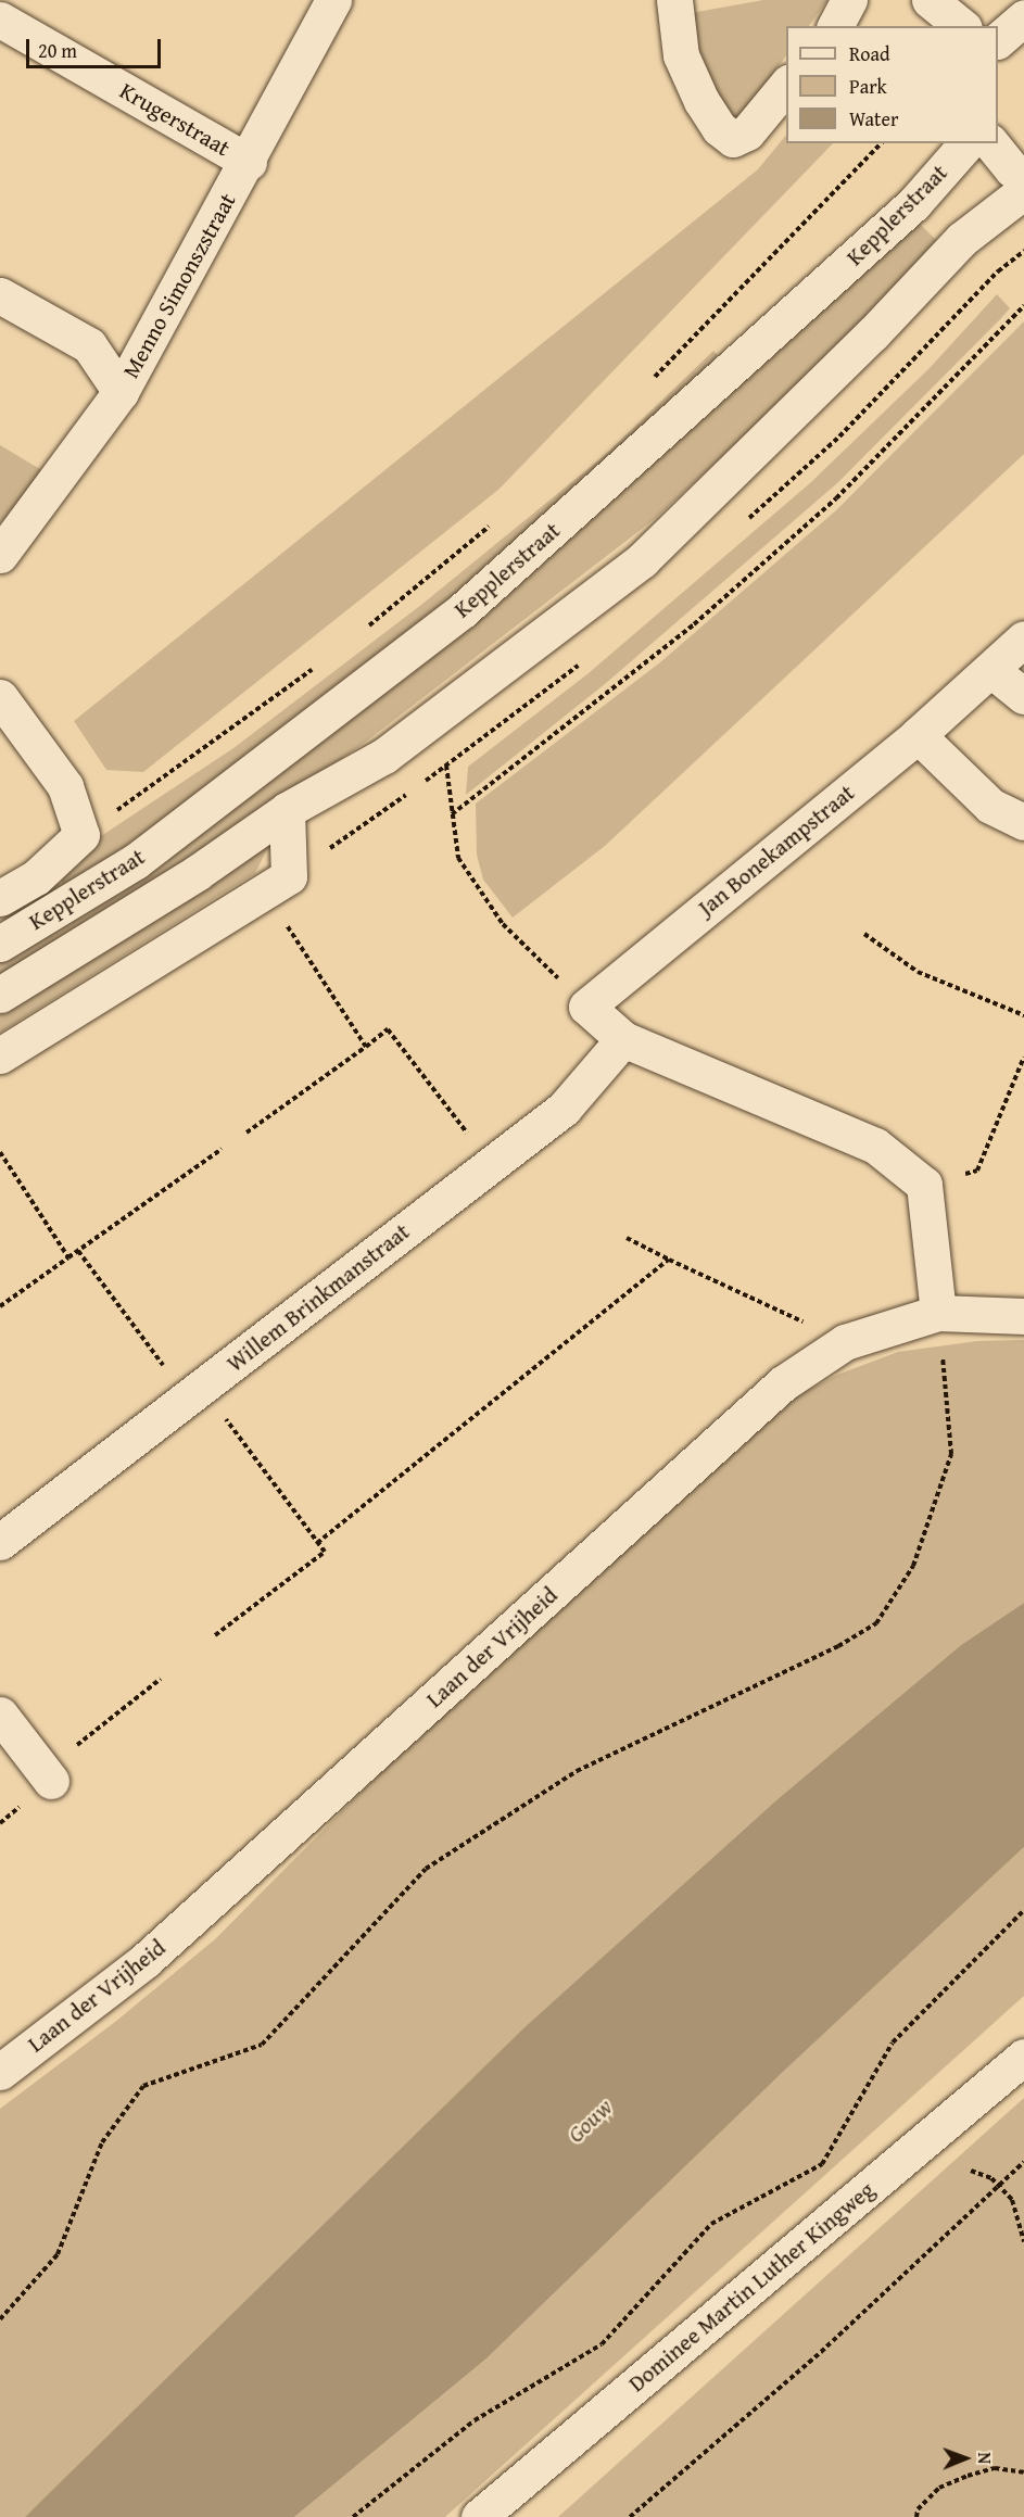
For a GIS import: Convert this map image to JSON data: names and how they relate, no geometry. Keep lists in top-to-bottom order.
{
  "streets": {
    "street": [
      "Krugerstraat",
      "Kepplerstraat",
      "Menno Simonszstraat",
      "Jan Bonekampstraat",
      "Willem Brinkmanstraat",
      "Laan der Vrijheid",
      "Dominee Martin Luther Kingweg"
    ]
  },
  "crossings": [
    ["Krugerstraat", "Menno Simonszstraat"]
  ],
  "water": ["Gouw"],
  "legend": ["Road", "Park", "Water"],
  "scale_bar": "20 m",
  "north": "right"
}
